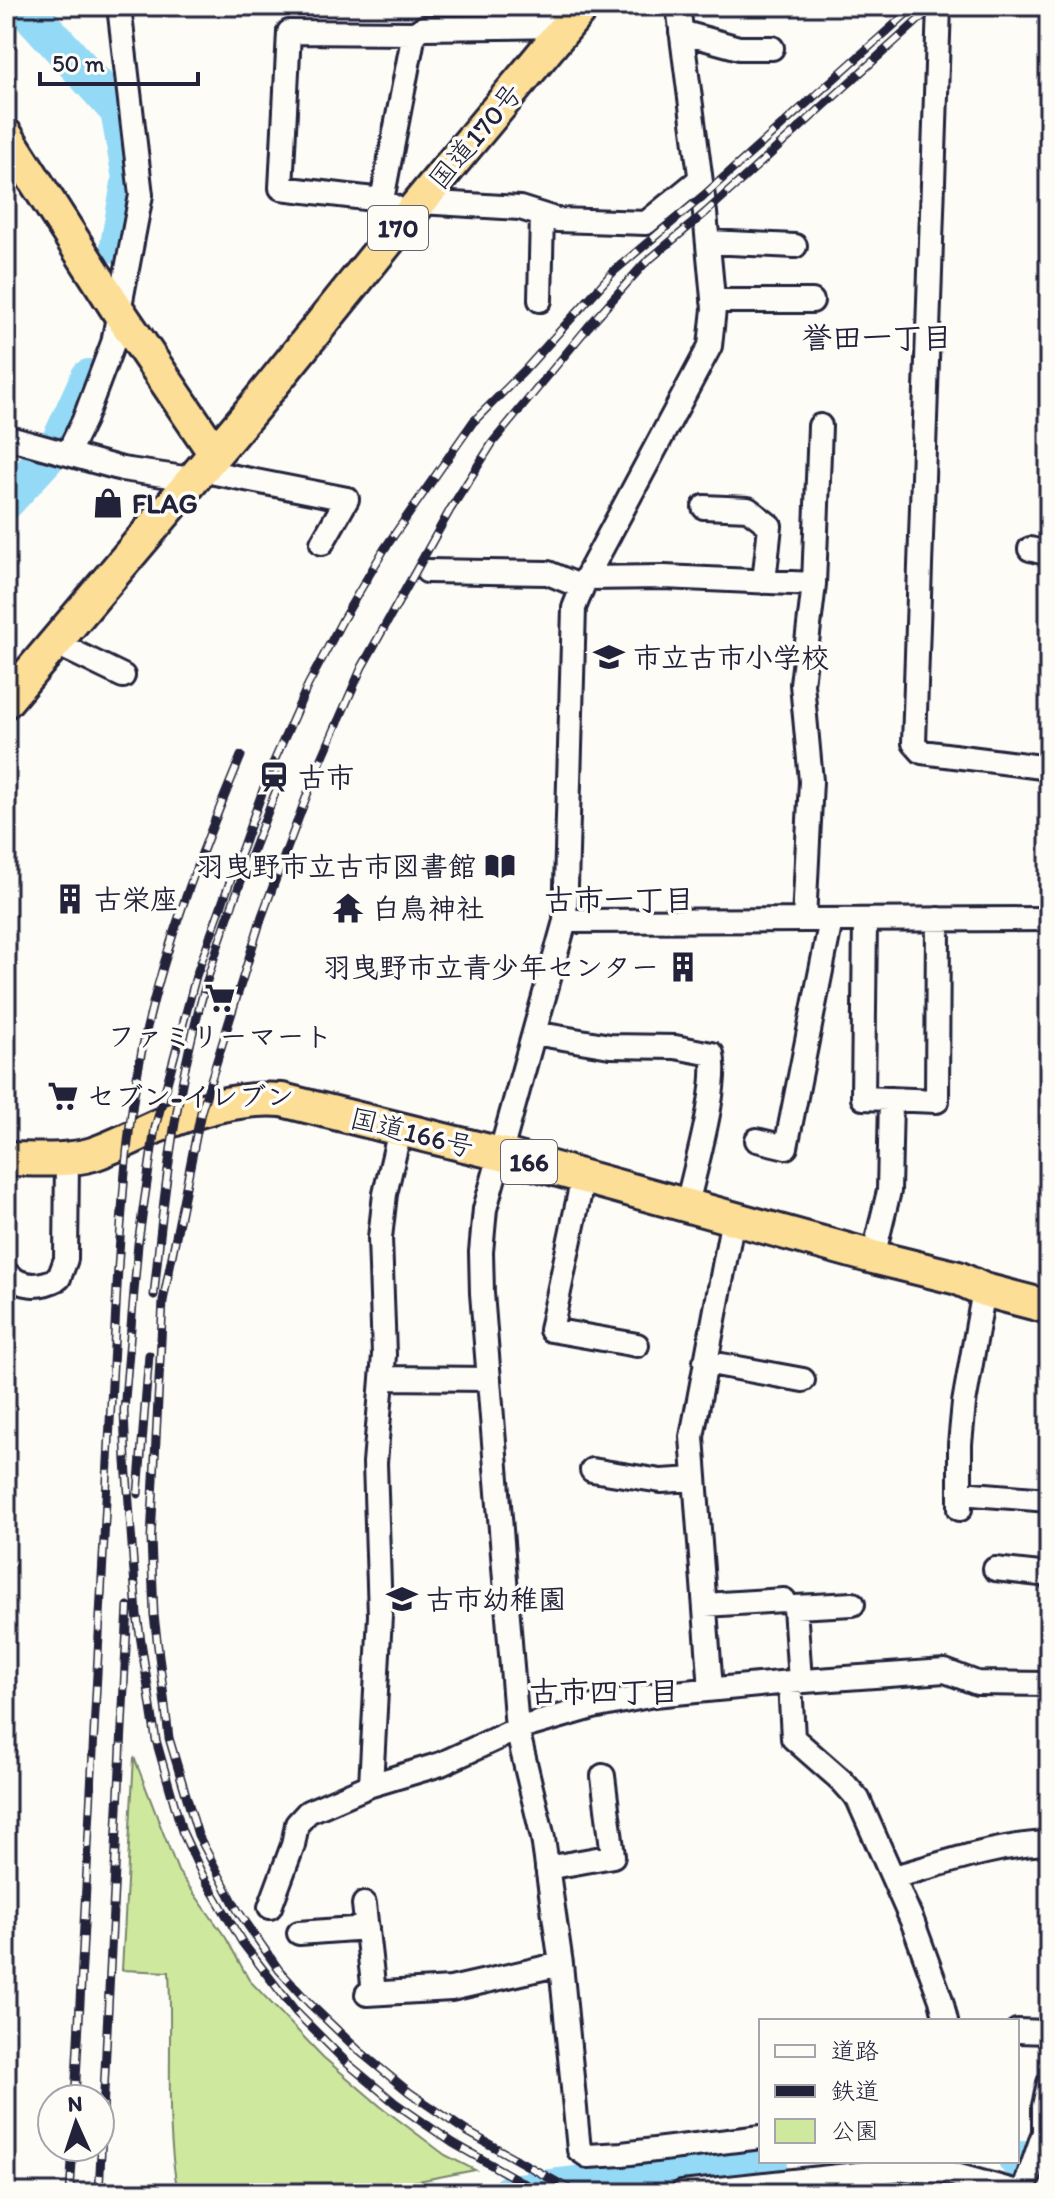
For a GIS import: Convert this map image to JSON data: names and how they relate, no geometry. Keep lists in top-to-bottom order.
{
  "streets": {
    "highway": [
      "国道170号",
      "170",
      "国道166号",
      "166"
    ]
  },
  "districts": ["誉田一丁目", "古市一丁目", "古市四丁目"],
  "places": {
    "shop": ["FLAG"],
    "school or university": ["市立古市小学校", "古市幼稚園"],
    "station": ["古市"],
    "library": ["羽曳野市立古市図書館"],
    "building": ["古栄座", "羽曳野市立青少年センター"],
    "temple": ["白鳥神社"],
    "supermarket": ["ファミリーマート", "セブン-イレブン"]
  },
  "legend": ["道路", "鉄道", "公園"],
  "scale_bar": "50 m",
  "north": "top"
}
